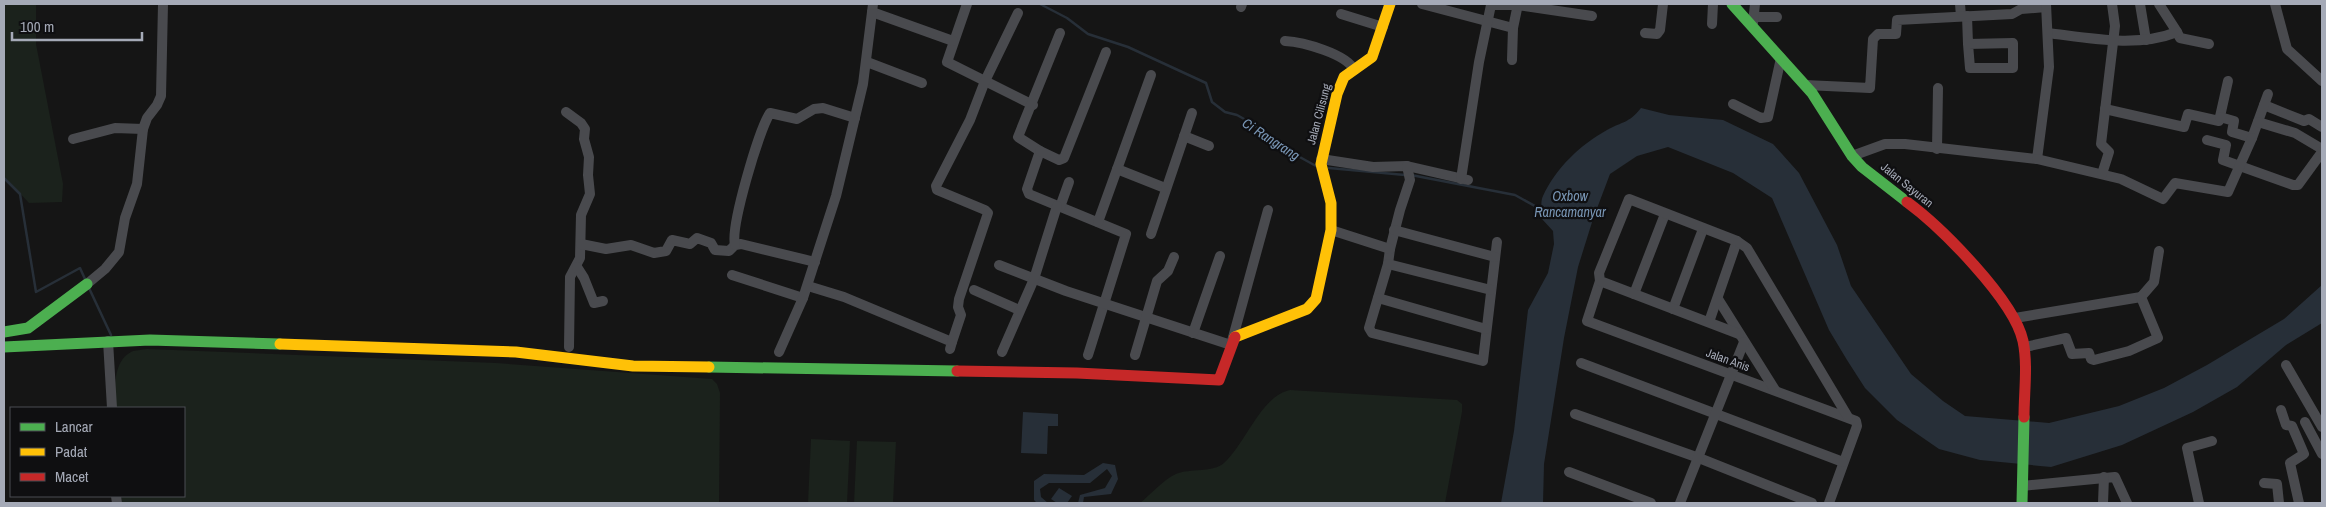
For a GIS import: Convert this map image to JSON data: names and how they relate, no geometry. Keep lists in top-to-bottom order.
{
  "streets": {
    "street": ["Jalan Cilisung", "Jalan Sayuran", "Jalan Anis"]
  },
  "water": ["Ci Rangrang", "Oxbow Rancamanyar"],
  "legend": ["Lancar", "Padat", "Macet"],
  "scale_bar": "100 m"
}
